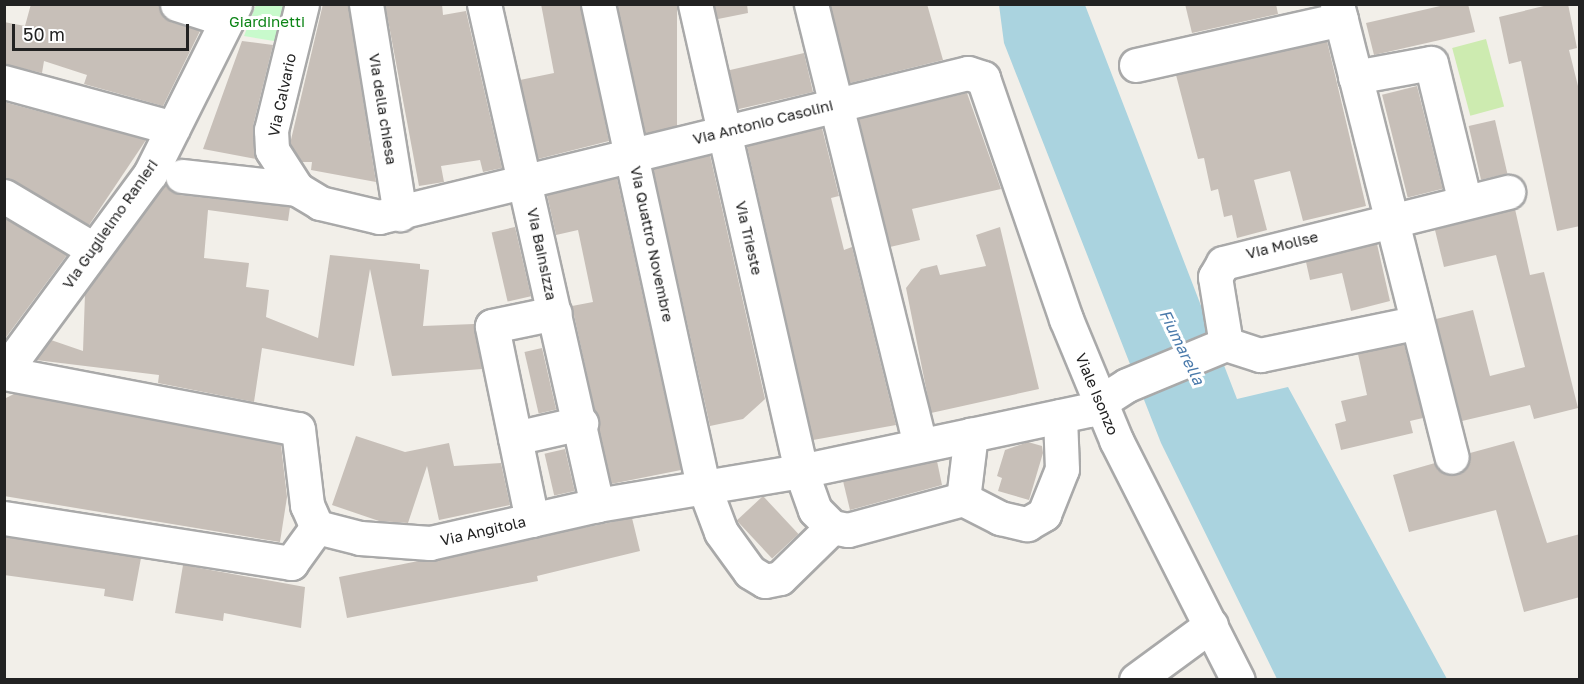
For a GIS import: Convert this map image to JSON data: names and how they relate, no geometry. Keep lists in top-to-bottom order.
{
  "streets": {
    "street": [
      "Via Calvario",
      "Via della chiesa",
      "Via Antonio Casolini",
      "Via Guglielmo Ranieri",
      "Via Trieste",
      "Via Quattro Novembre",
      "Via Molise",
      "Via Bainsizza",
      "Viale Isonzo",
      "Via Angitola"
    ]
  },
  "crossings": [
    ["Via Calvario", "Via Antonio Casolini"],
    ["Via della chiesa", "Via Antonio Casolini"],
    ["Via Antonio Casolini", "Via Guglielmo Ranieri"],
    ["Via Antonio Casolini", "Via Trieste"],
    ["Via Antonio Casolini", "Via Quattro Novembre"],
    ["Via Antonio Casolini", "Via Bainsizza"],
    ["Via Antonio Casolini", "Viale Isonzo"],
    ["Via Trieste", "Via Quattro Novembre"],
    ["Via Trieste", "Via Angitola"],
    ["Via Quattro Novembre", "Via Angitola"],
    ["Via Bainsizza", "Via Angitola"],
    ["Viale Isonzo", "Via Angitola"]
  ],
  "water": ["Fiumarella"],
  "parks": ["Giardinetti"],
  "scale_bar": "50 m"
}
